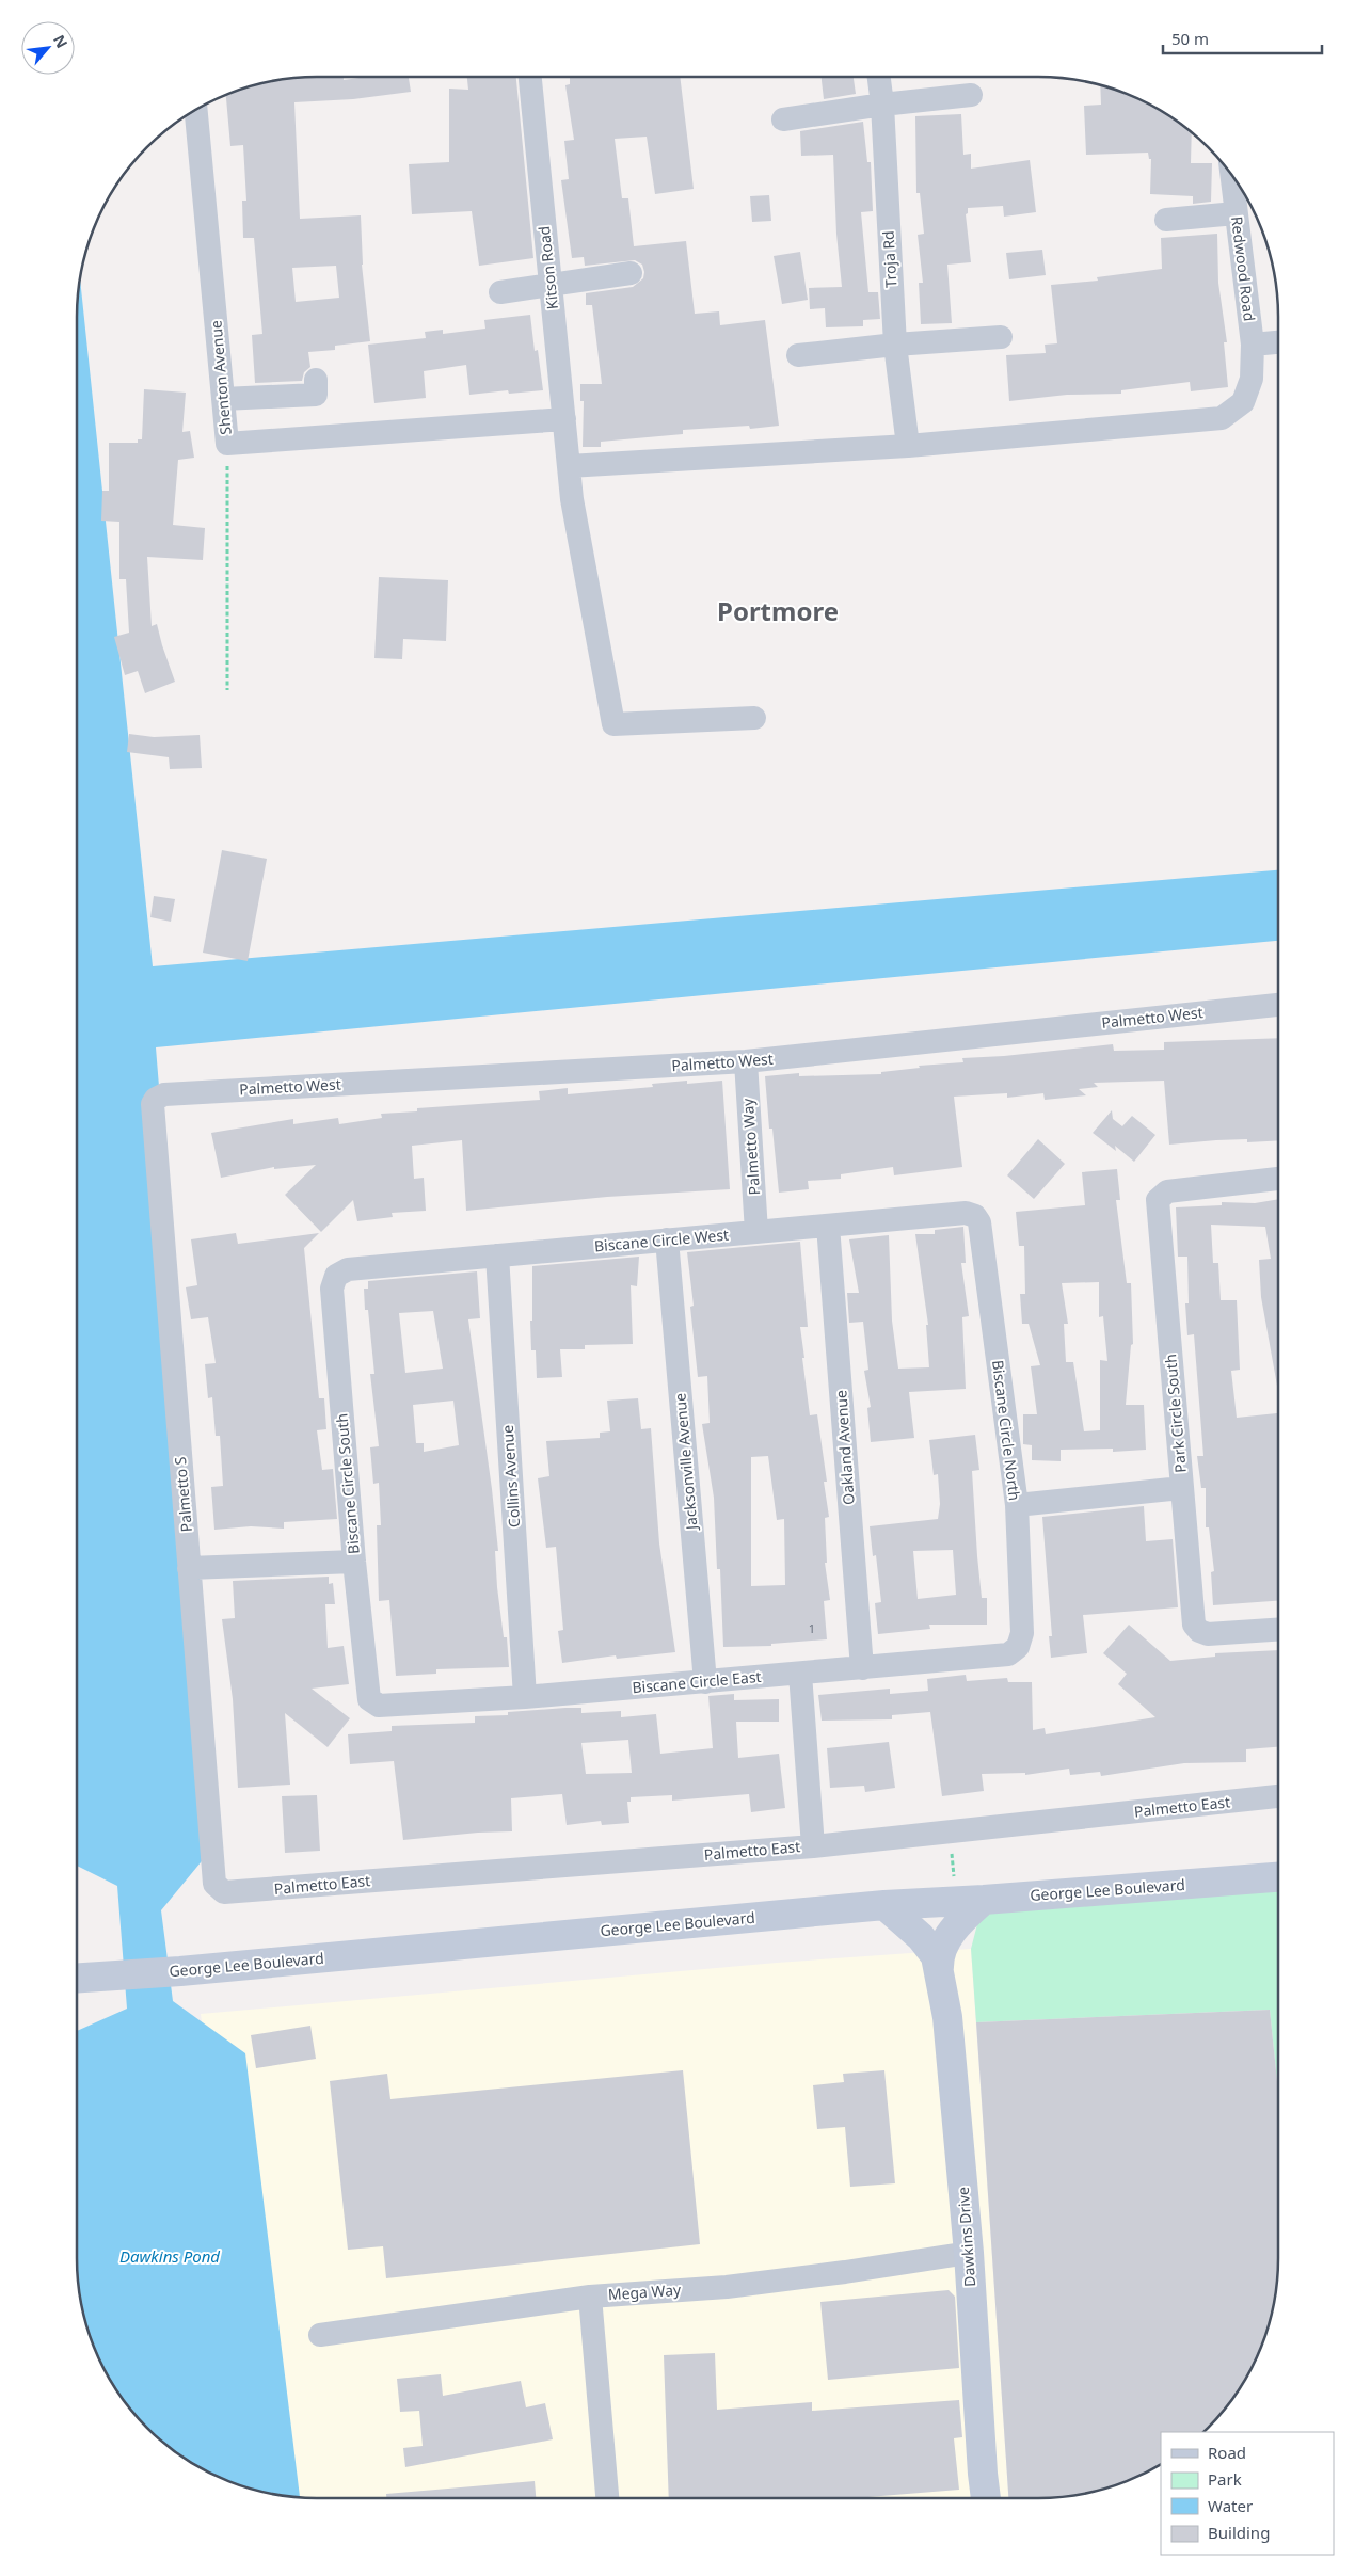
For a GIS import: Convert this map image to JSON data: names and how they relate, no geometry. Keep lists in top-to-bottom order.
{
  "streets": {
    "main road": ["George Lee Boulevard", "Dawkins Drive"],
    "street": [
      "Troja Rd",
      "Kitson Road",
      "Redwood Road",
      "Shenton Avenue",
      "Palmetto West",
      "Palmetto Way",
      "Biscane Circle West",
      "Park Circle South",
      "Biscane Circle North",
      "Oakland Avenue",
      "Jacksonville Avenue",
      "Collins Avenue",
      "Biscane Circle South",
      "Palmetto S",
      "Biscane Circle East",
      "Palmetto East",
      "Mega Way"
    ]
  },
  "crossings": [
    ["Troja Rd", "Redwood Road"],
    ["Kitson Road", "Redwood Road"],
    ["Kitson Road", "Shenton Avenue"],
    ["Palmetto West", "Palmetto Way"],
    ["Palmetto West", "Palmetto S"],
    ["Palmetto Way", "Biscane Circle West"],
    ["Biscane Circle West", "Biscane Circle North"],
    ["Biscane Circle West", "Oakland Avenue"],
    ["Biscane Circle West", "Jacksonville Avenue"],
    ["Biscane Circle West", "Collins Avenue"],
    ["Biscane Circle West", "Biscane Circle South"],
    ["Biscane Circle North", "Biscane Circle East"],
    ["Oakland Avenue", "Biscane Circle East"],
    ["Jacksonville Avenue", "Biscane Circle East"],
    ["Collins Avenue", "Biscane Circle East"],
    ["Biscane Circle South", "Biscane Circle East"],
    ["Palmetto S", "Palmetto East"],
    ["George Lee Boulevard", "Dawkins Drive"],
    ["Dawkins Drive", "Mega Way"]
  ],
  "districts": ["Portmore"],
  "water": ["Dawkins Pond"],
  "house_numbers": ["1"],
  "legend": [
    "Road",
    "Park",
    "Water",
    "Building"
  ],
  "scale_bar": "50 m",
  "north": "top right"
}
